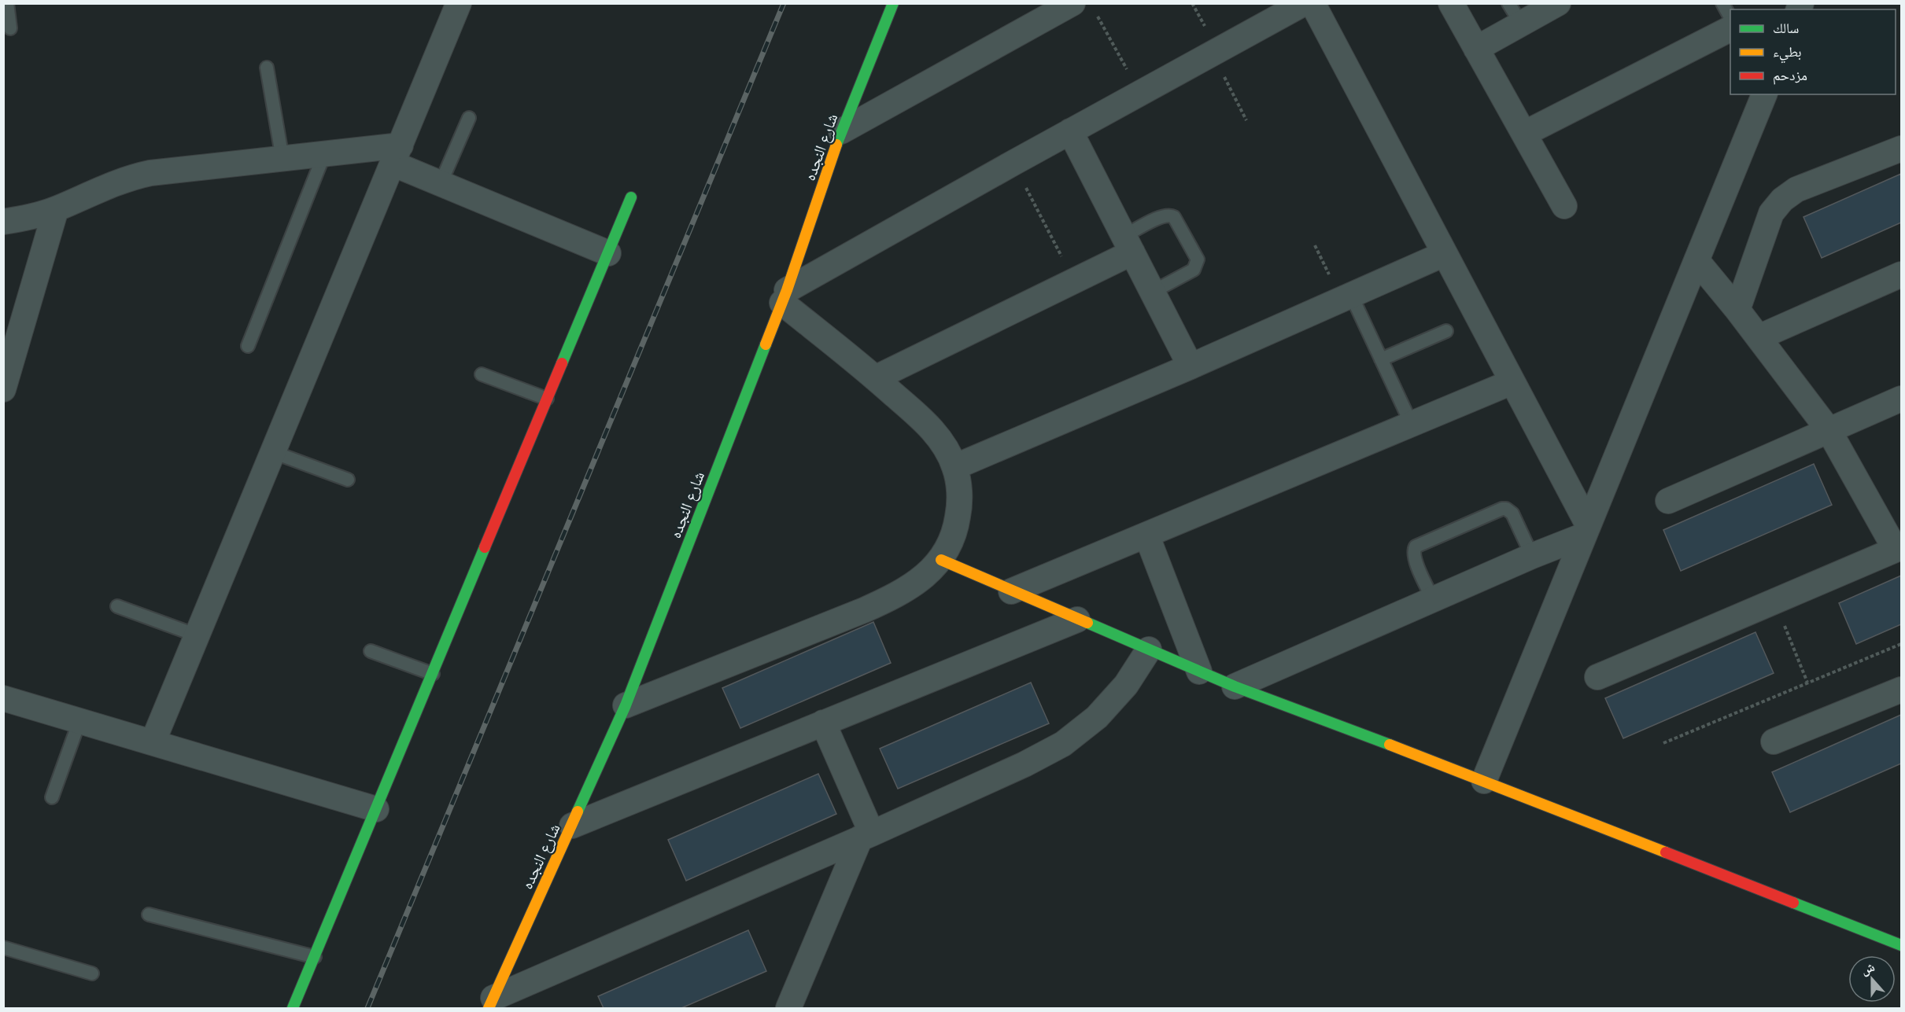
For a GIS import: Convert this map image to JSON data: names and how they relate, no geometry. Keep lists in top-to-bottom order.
{
  "streets": {
    "street": ["شارع النجده"]
  },
  "legend": ["سالك", "بطيء", "مزدحم"],
  "north": "top"
}
